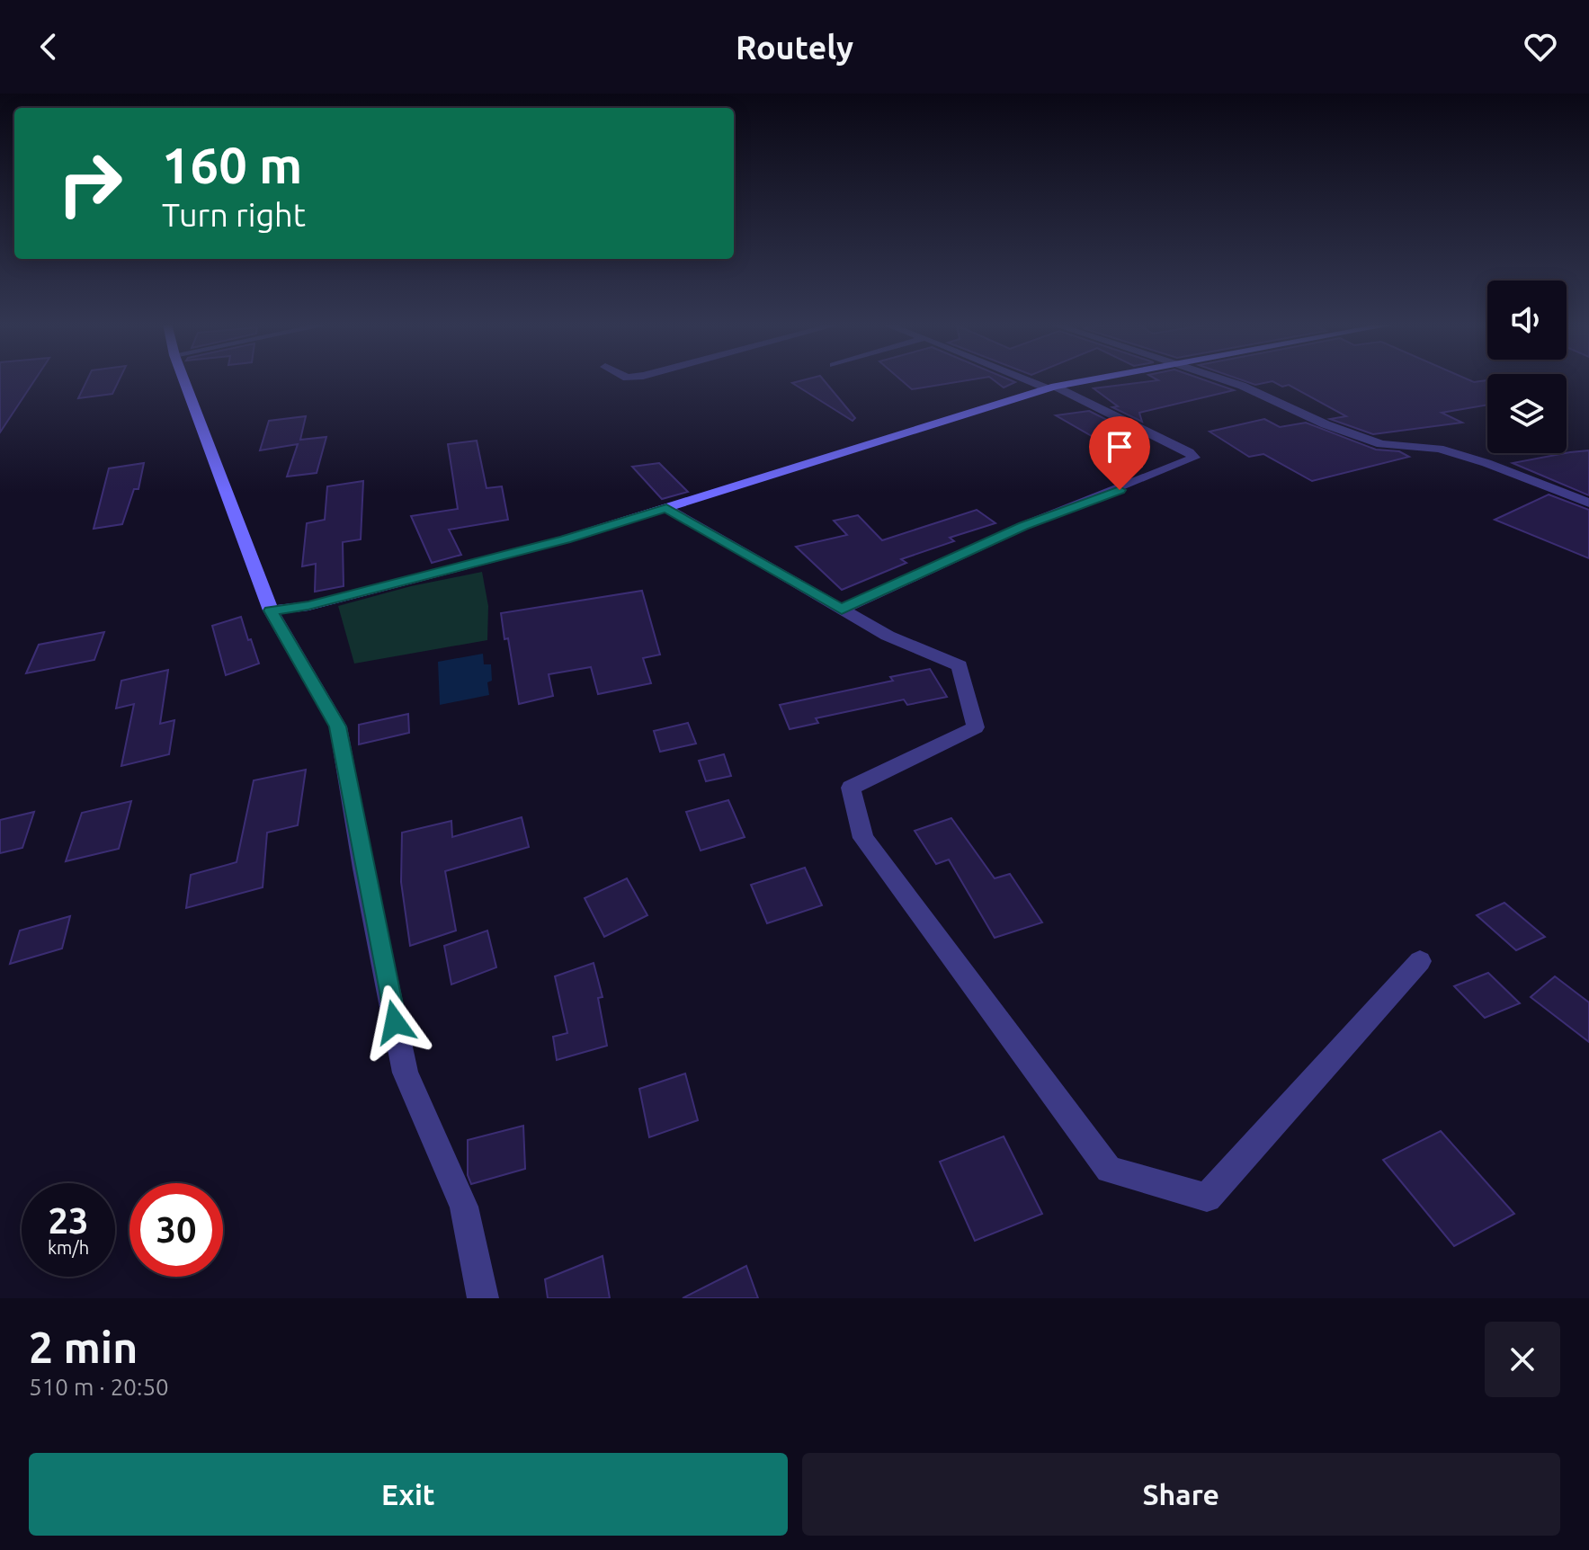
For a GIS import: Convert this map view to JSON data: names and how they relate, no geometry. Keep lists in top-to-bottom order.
{
  "page": {
    "header": "Routely",
    "turn": ["160 m", "Turn right"],
    "speed": "23 km/h",
    "limit": "30",
    "heading": ["2 min", "510 m · 20:50"],
    "buttons": ["Exit", "Share"]
  }
}
